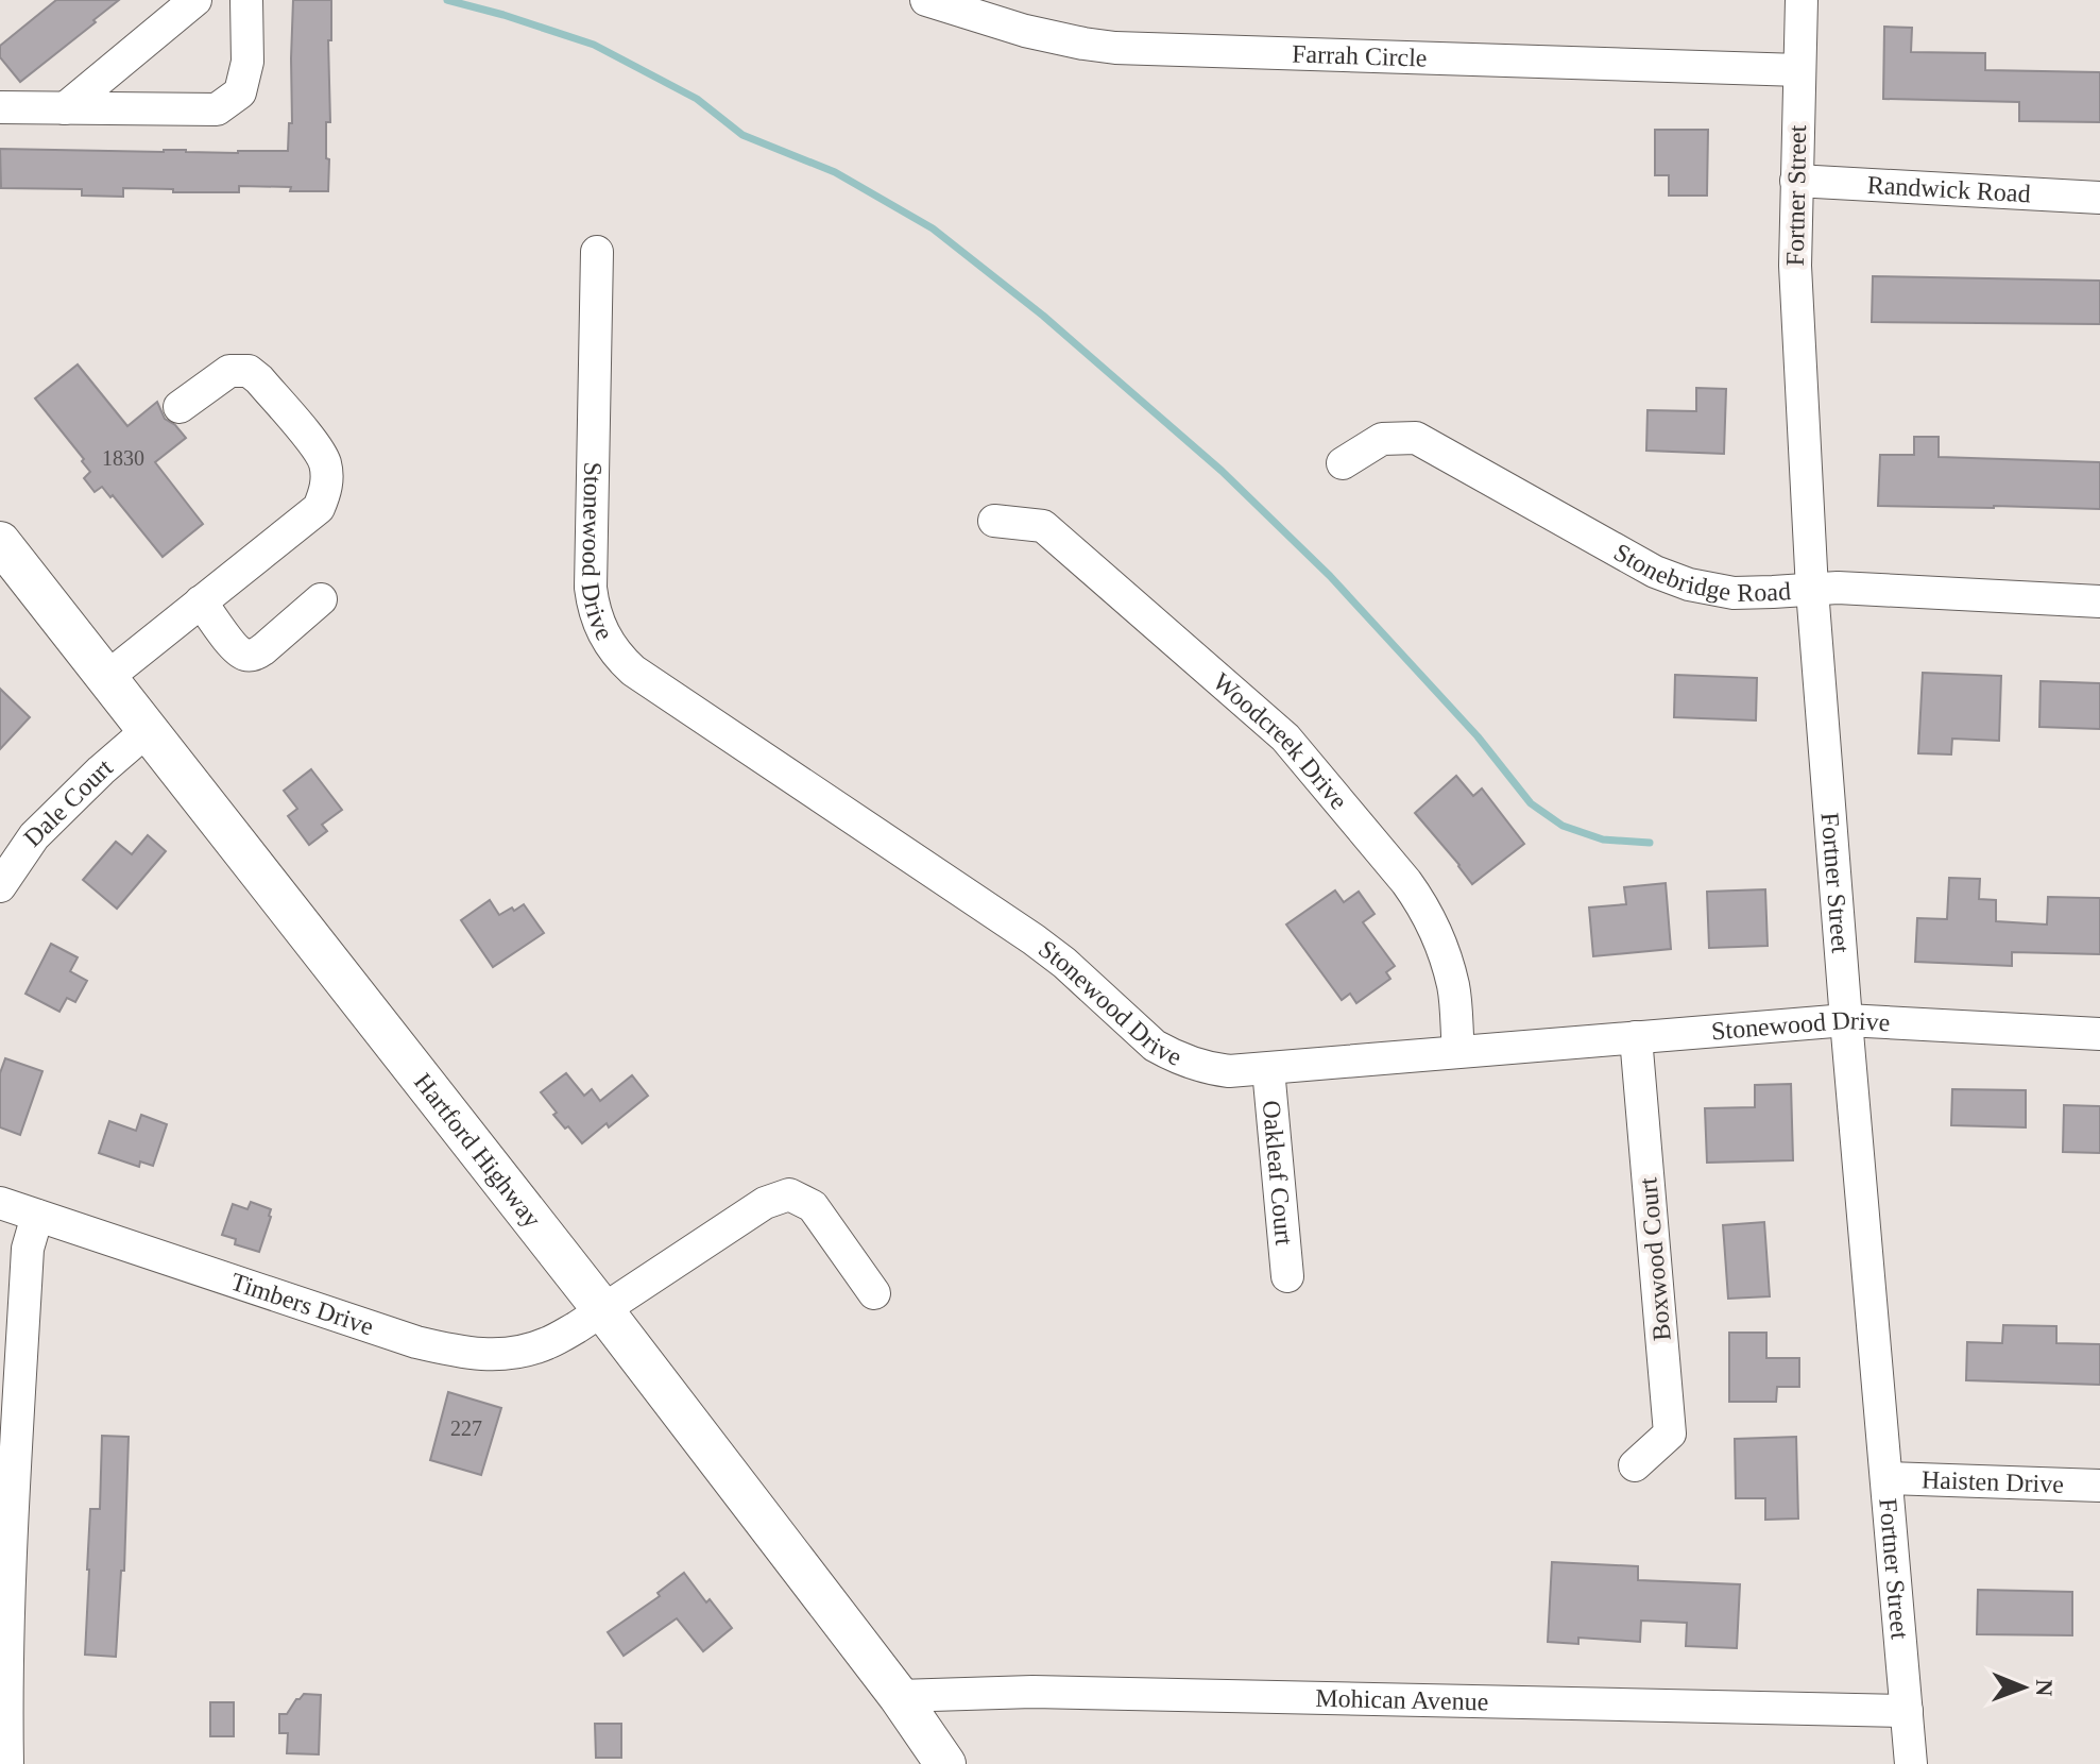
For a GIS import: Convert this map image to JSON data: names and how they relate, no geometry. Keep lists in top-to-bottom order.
{
  "streets": {
    "main road": ["Hartford Highway"],
    "street": [
      "Farrah Circle",
      "Randwick Road",
      "Fortner Street",
      "Stonewood Drive",
      "Stonebridge Road",
      "Woodcreek Drive",
      "Dale Court",
      "Oakleaf Court",
      "Boxwood Court",
      "Timbers Drive",
      "Haisten Drive",
      "Mohican Avenue"
    ]
  },
  "crossings": [
    ["Farrah Circle", "Fortner Street"],
    ["Randwick Road", "Fortner Street"],
    ["Fortner Street", "Stonewood Drive"],
    ["Fortner Street", "Stonebridge Road"],
    ["Fortner Street", "Haisten Drive"],
    ["Fortner Street", "Mohican Avenue"],
    ["Stonewood Drive", "Woodcreek Drive"],
    ["Stonewood Drive", "Oakleaf Court"],
    ["Stonewood Drive", "Boxwood Court"],
    ["Dale Court", "Hartford Highway"],
    ["Hartford Highway", "Timbers Drive"],
    ["Hartford Highway", "Mohican Avenue"]
  ],
  "house_numbers": ["1830", "227"],
  "north": "right"
}
